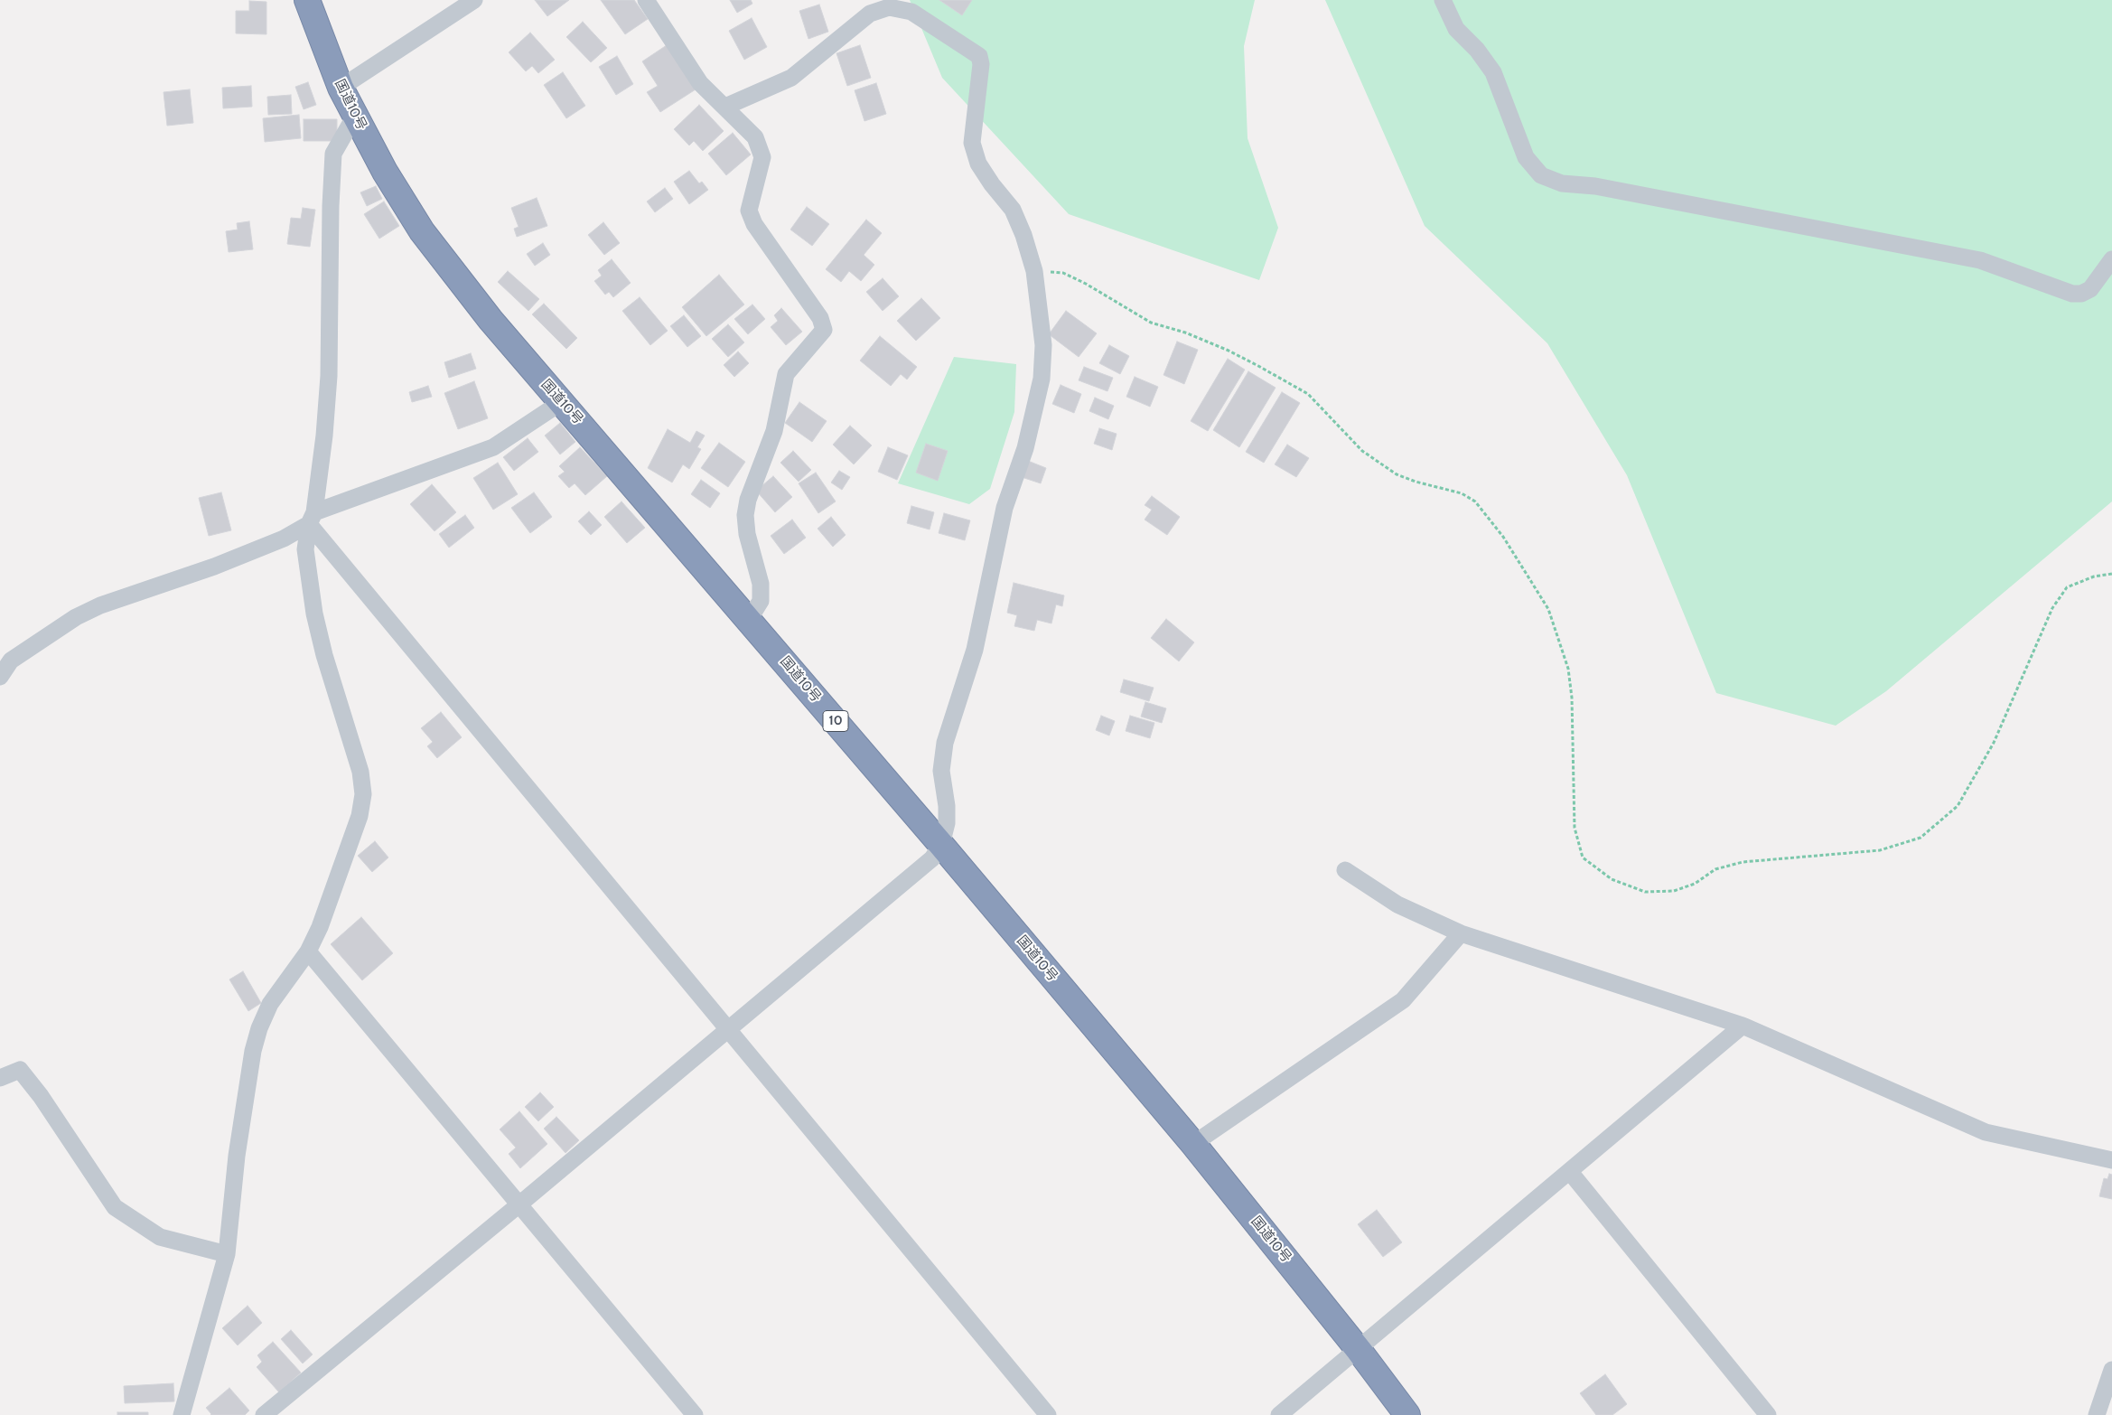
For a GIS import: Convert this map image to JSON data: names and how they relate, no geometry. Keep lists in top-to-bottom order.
{
  "streets": {
    "highway": ["国道10号", "10"]
  }
}
